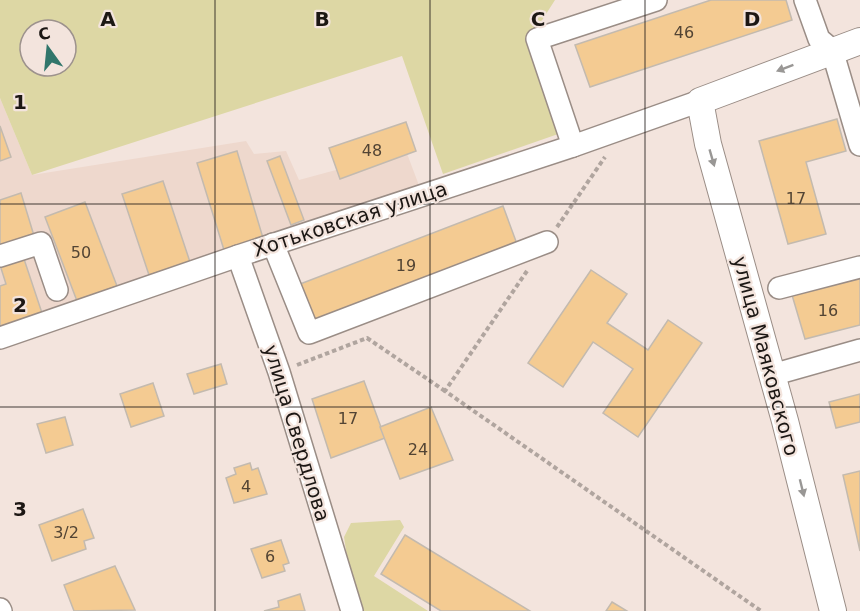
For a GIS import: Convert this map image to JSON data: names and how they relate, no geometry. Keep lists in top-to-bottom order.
{
  "streets": {
    "main road": ["улица Маяковского"],
    "street": ["Хотьковская улица", "улица Свердлова"]
  },
  "crossings": [
    ["Хотьковская улица", "улица Маяковского"],
    ["Хотьковская улица", "улица Свердлова"]
  ],
  "one_way": ["улица Маяковского"],
  "house_numbers": [
    "46",
    "48",
    "17",
    "50",
    "19",
    "16",
    "17",
    "24",
    "4",
    "3/2",
    "6"
  ],
  "north": "top",
  "grid": {
    "columns": [
      "A",
      "B",
      "C",
      "D"
    ],
    "rows": ["1", "2", "3"]
  }
}
